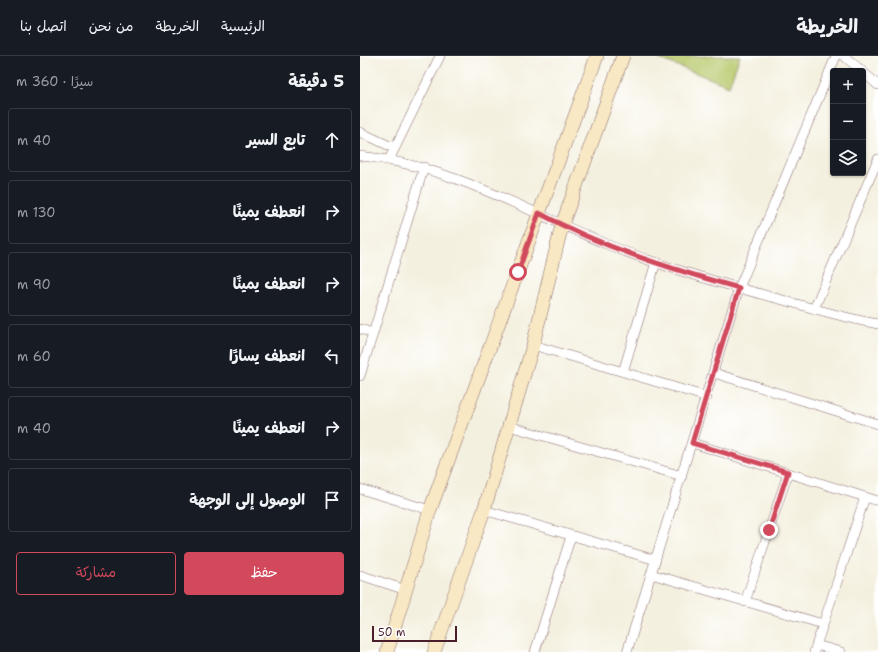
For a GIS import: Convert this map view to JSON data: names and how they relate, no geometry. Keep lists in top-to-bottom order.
{
  "scale_bar": "50 m",
  "page": {
    "header": "الخريطة",
    "nav": [
      "الرئيسية",
      "الخريطة",
      "من نحن",
      "اتصل بنا"
    ],
    "heading": ["5 دقيقة", "سيرًا · 360 m"],
    "map_buttons": ["+", "−"],
    "list": [
      ["تابع السير", "40 m"],
      ["انعطف يمينًا", "130 m"],
      ["انعطف يمينًا", "90 m"],
      ["انعطف يسارًا", "60 m"],
      ["انعطف يمينًا", "40 m"],
      "الوصول إلى الوجهة"
    ],
    "buttons": ["حفظ", "مشاركة"],
    "scale": "50 m"
  }
}
